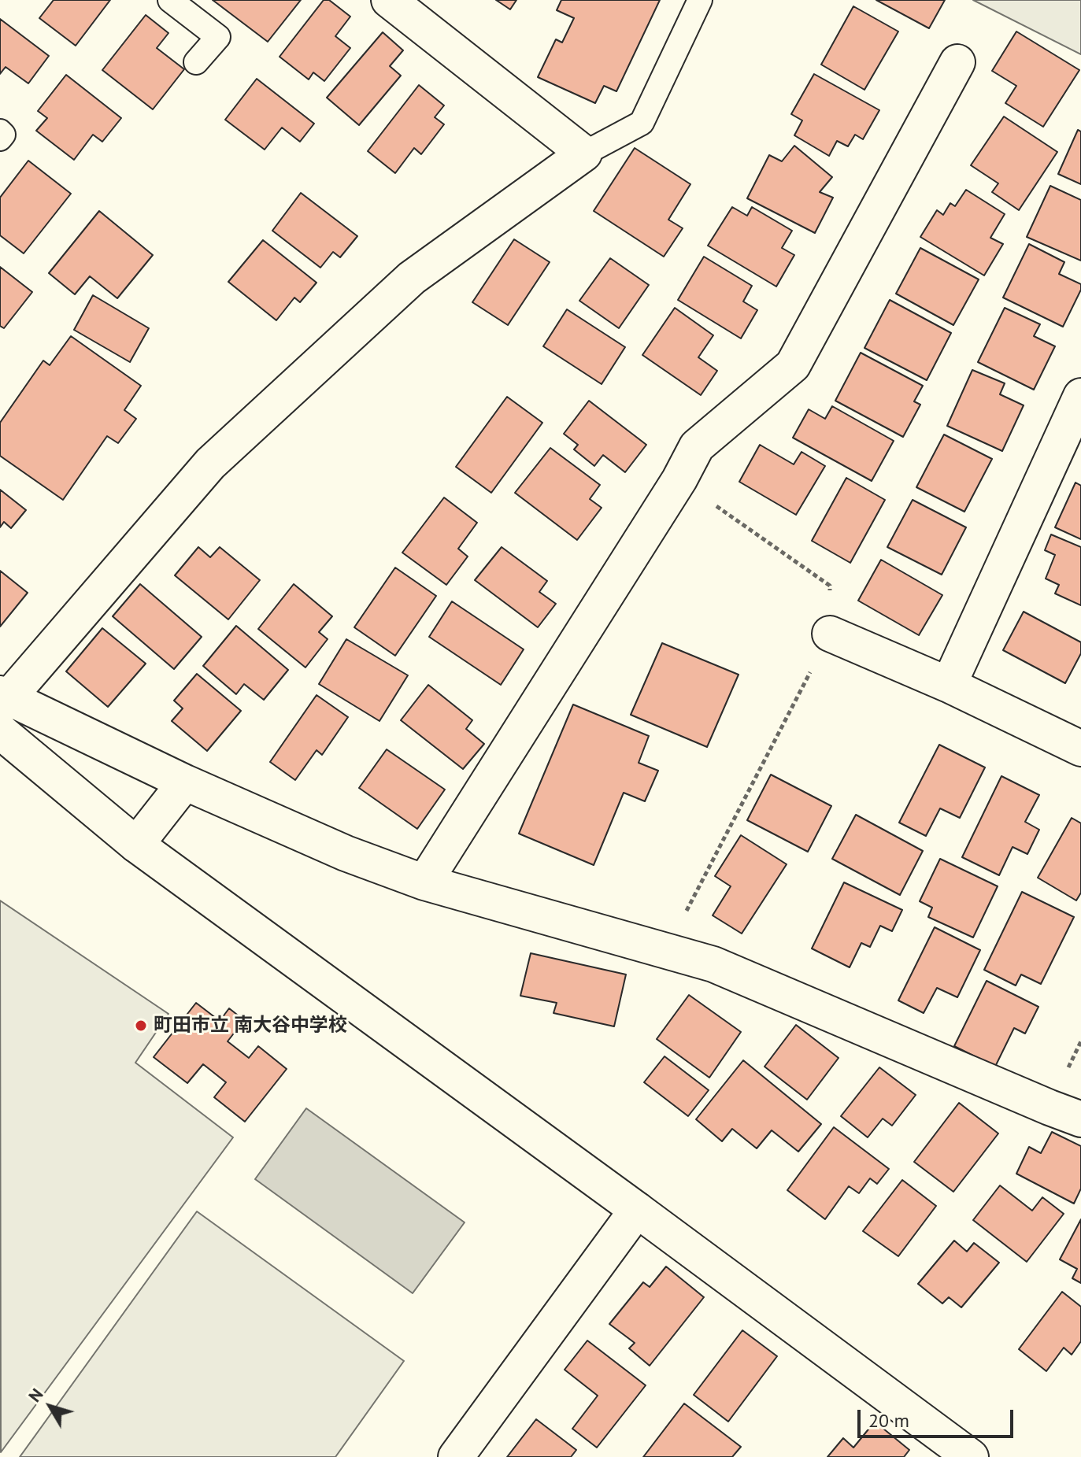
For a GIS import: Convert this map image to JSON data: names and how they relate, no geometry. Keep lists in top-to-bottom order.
{
  "places": ["町田市立 南大谷中学校"],
  "scale_bar": "20 m",
  "north": "top left"
}
